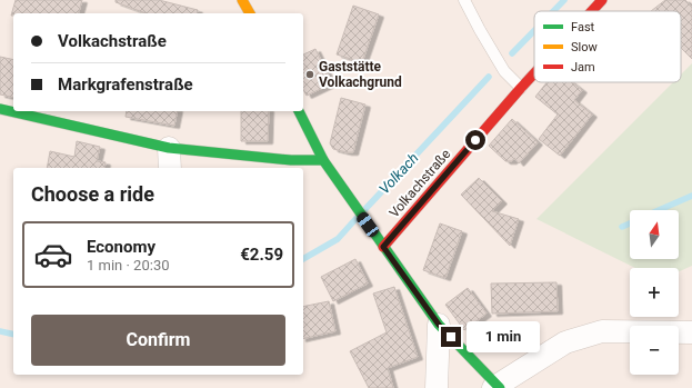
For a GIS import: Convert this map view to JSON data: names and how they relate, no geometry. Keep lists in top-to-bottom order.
{
  "streets": {
    "street": ["Volkachstraße"]
  },
  "water": ["Volkach"],
  "places": ["Gaststätte Volkachgrund"],
  "legend": ["Fast", "Slow", "Jam"],
  "north": "top",
  "page": {
    "banner": ["Volkachstraße", "Markgrafenstraße"],
    "heading": "Choose a ride",
    "map_buttons": ["+", "−"],
    "list": [
      {
        "name": "Economy",
        "note": "1 min · 20:30",
        "value": "€2.59"
      }
    ],
    "buttons": "Confirm",
    "bubble": "1 min"
  }
}
